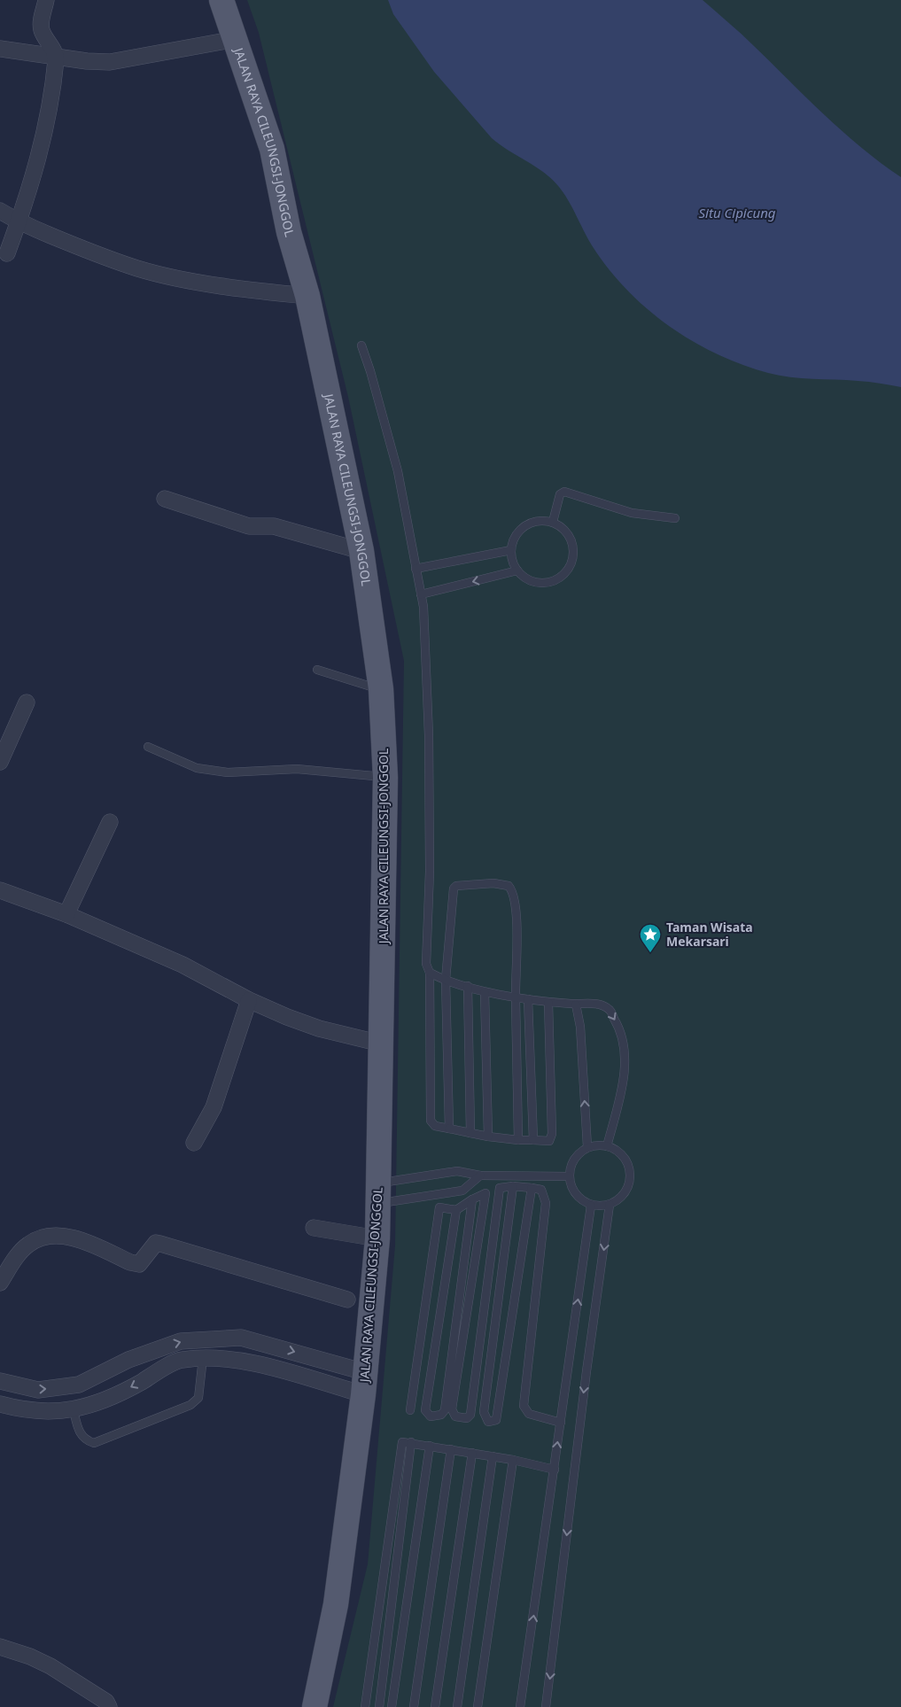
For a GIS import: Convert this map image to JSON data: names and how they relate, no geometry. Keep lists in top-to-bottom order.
{
  "streets": {
    "main road": ["JALAN RAYA CILEUNGSI-JONGGOL"]
  },
  "water": ["Situ Cipicung"],
  "places": {
    "place": ["Taman Wisata Mekarsari"]
  }
}
